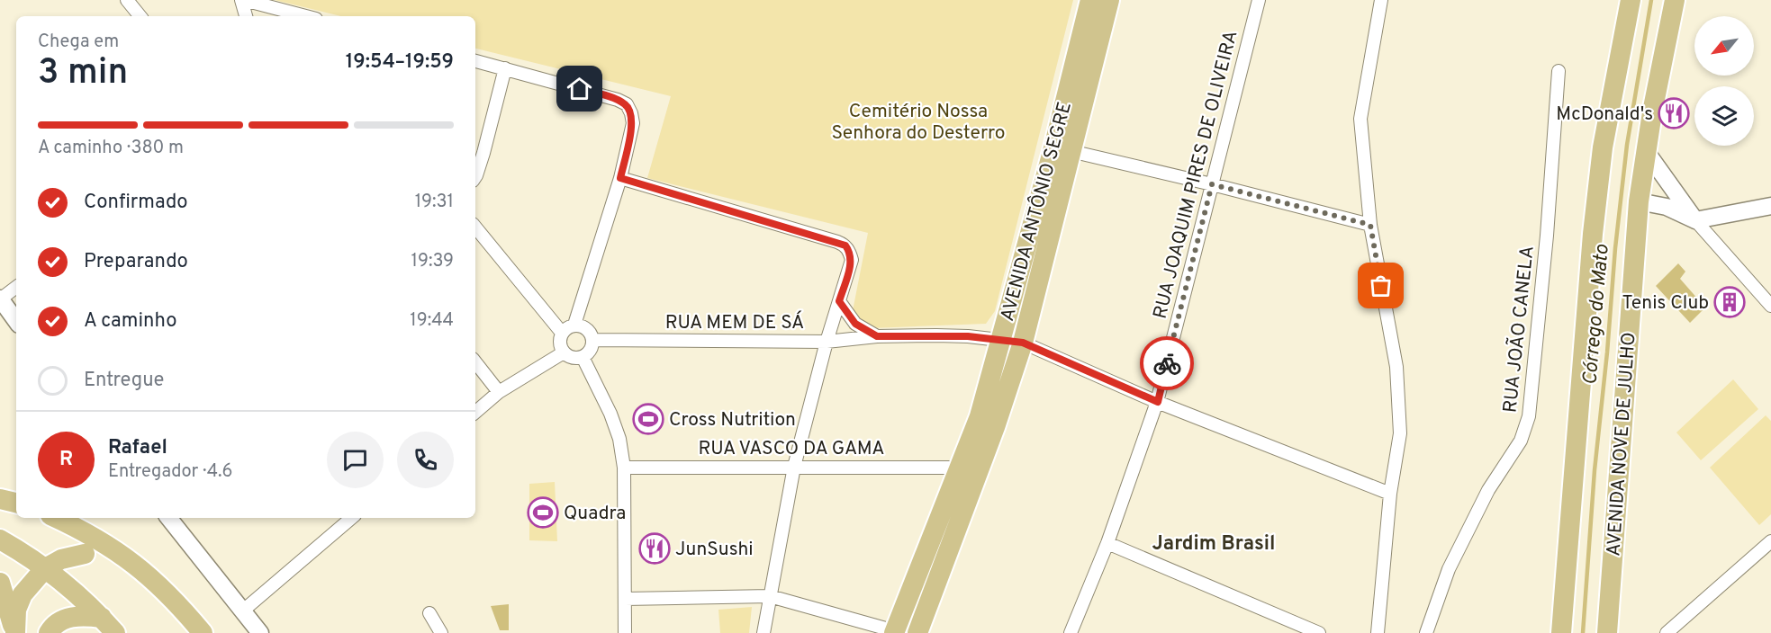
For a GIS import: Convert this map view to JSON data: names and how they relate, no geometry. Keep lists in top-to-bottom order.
{
  "streets": {
    "main road": ["AVENIDA ANTÔNIO SEGRE", "AVENIDA NOVE DE JULHO"],
    "street": [
      "RUA JOAQUIM PIRES DE OLIVEIRA",
      "RUA MEM DE SÁ",
      "RUA JOÃO CANELA",
      "RUA VASCO DA GAMA"
    ]
  },
  "crossings": [
    ["RUA JOAQUIM PIRES DE OLIVEIRA", "RUA MEM DE SÁ"],
    ["AVENIDA ANTÔNIO SEGRE", "RUA MEM DE SÁ"],
    ["AVENIDA ANTÔNIO SEGRE", "RUA VASCO DA GAMA"]
  ],
  "districts": ["Jardim Brasil"],
  "water": ["Córrego do Mato"],
  "parks": ["Cemitério Nossa Senhora do Desterro"],
  "places": {
    "restaurant": ["McDonald's", "JunSushi"],
    "building": ["Tenis Club"],
    "sports": ["Cross Nutrition", "Quadra"]
  },
  "north": "bottom left",
  "page": {
    "heading": ["3 min", "Chega em", "19:54–19:59"],
    "panel": ["Rafael", "Entregador · 4.6"],
    "bar": "A caminho · 380 m",
    "list": [
      ["Confirmado", "19:31"],
      ["Preparando", "19:39"],
      ["A caminho", "19:44"],
      "Entregue"
    ],
    "round": "R"
  }
}
